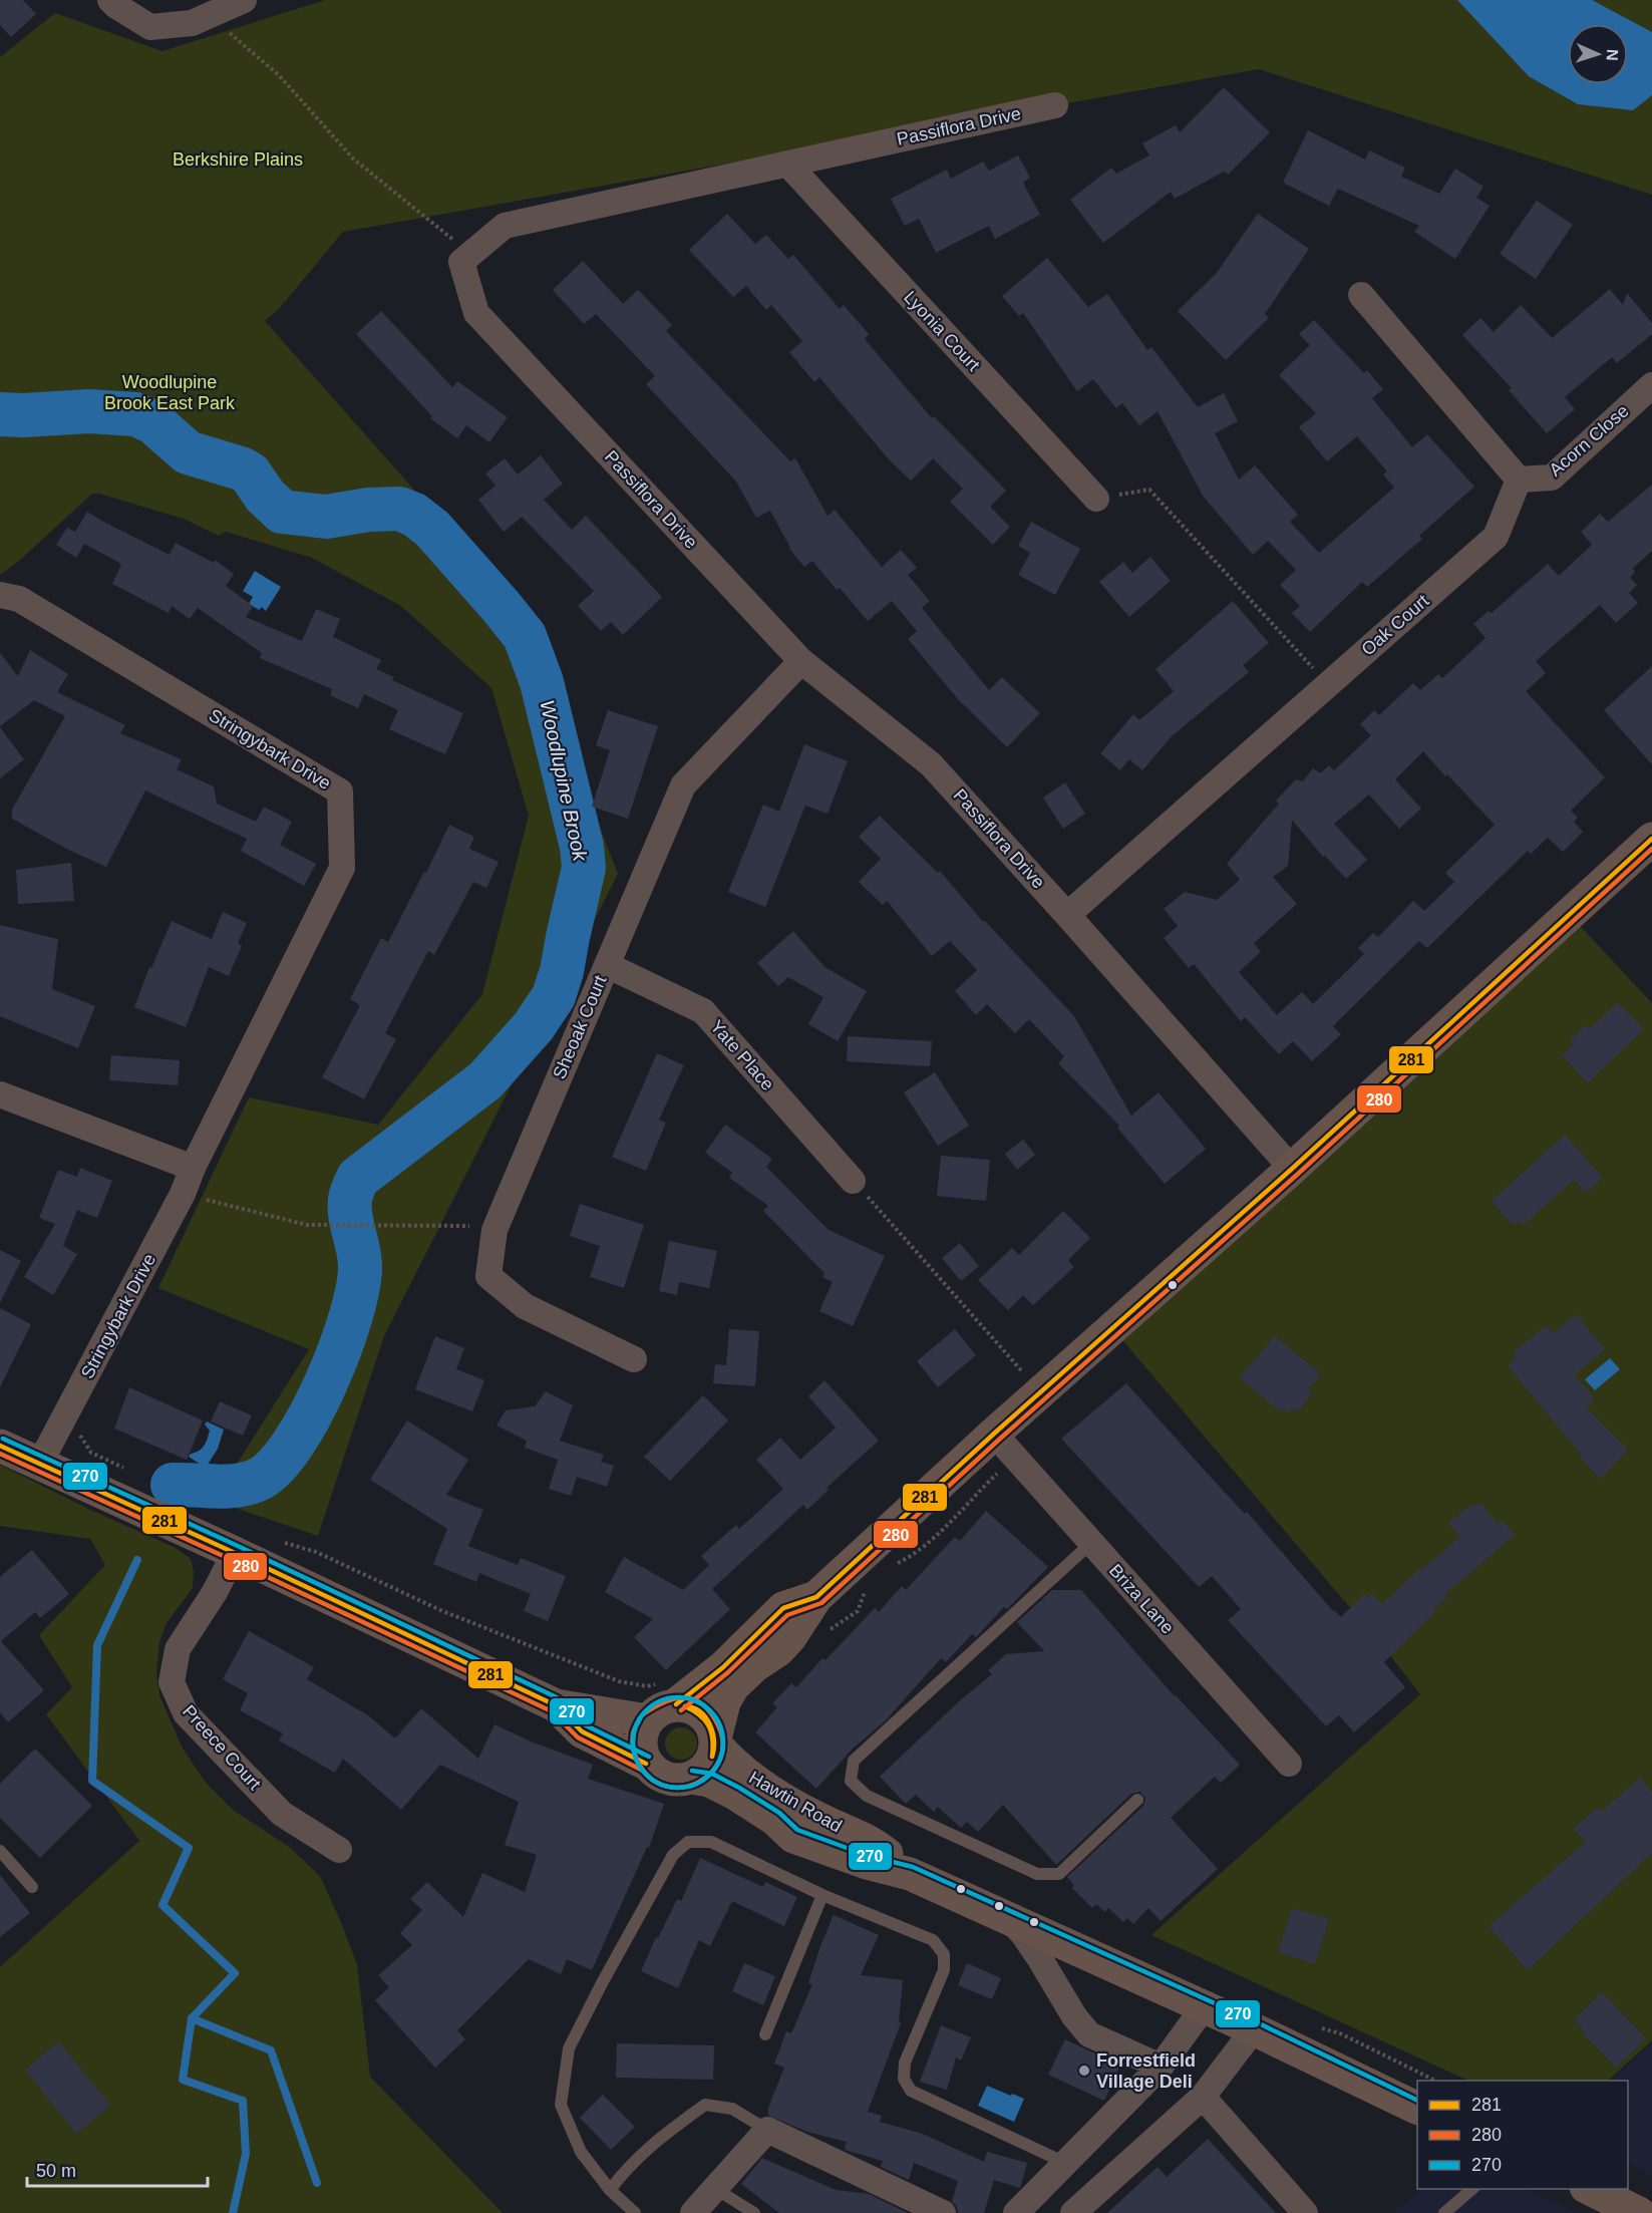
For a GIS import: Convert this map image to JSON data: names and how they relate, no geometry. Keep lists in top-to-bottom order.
{
  "streets": {
    "main road": ["Hawtin Road"],
    "street": [
      "Passiflora Drive",
      "Lyonia Court",
      "Acorn Close",
      "Oak Court",
      "Stringybark Drive",
      "Sheoak Court",
      "Yate Place",
      "Briza Lane",
      "Preece Court"
    ]
  },
  "crossings": [
    ["Passiflora Drive", "Lyonia Court"],
    ["Passiflora Drive", "Oak Court"],
    ["Passiflora Drive", "Sheoak Court"],
    ["Acorn Close", "Oak Court"],
    ["Sheoak Court", "Yate Place"]
  ],
  "water": ["Woodlupine Brook"],
  "parks": ["Berkshire Plains", "Woodlupine Brook East Park"],
  "places": ["Forrestfield Village Deli"],
  "lines": ["transit line 281", "transit line 280", "transit line 270"],
  "legend": ["281", "280", "270"],
  "scale_bar": "50 m",
  "north": "right"
}
